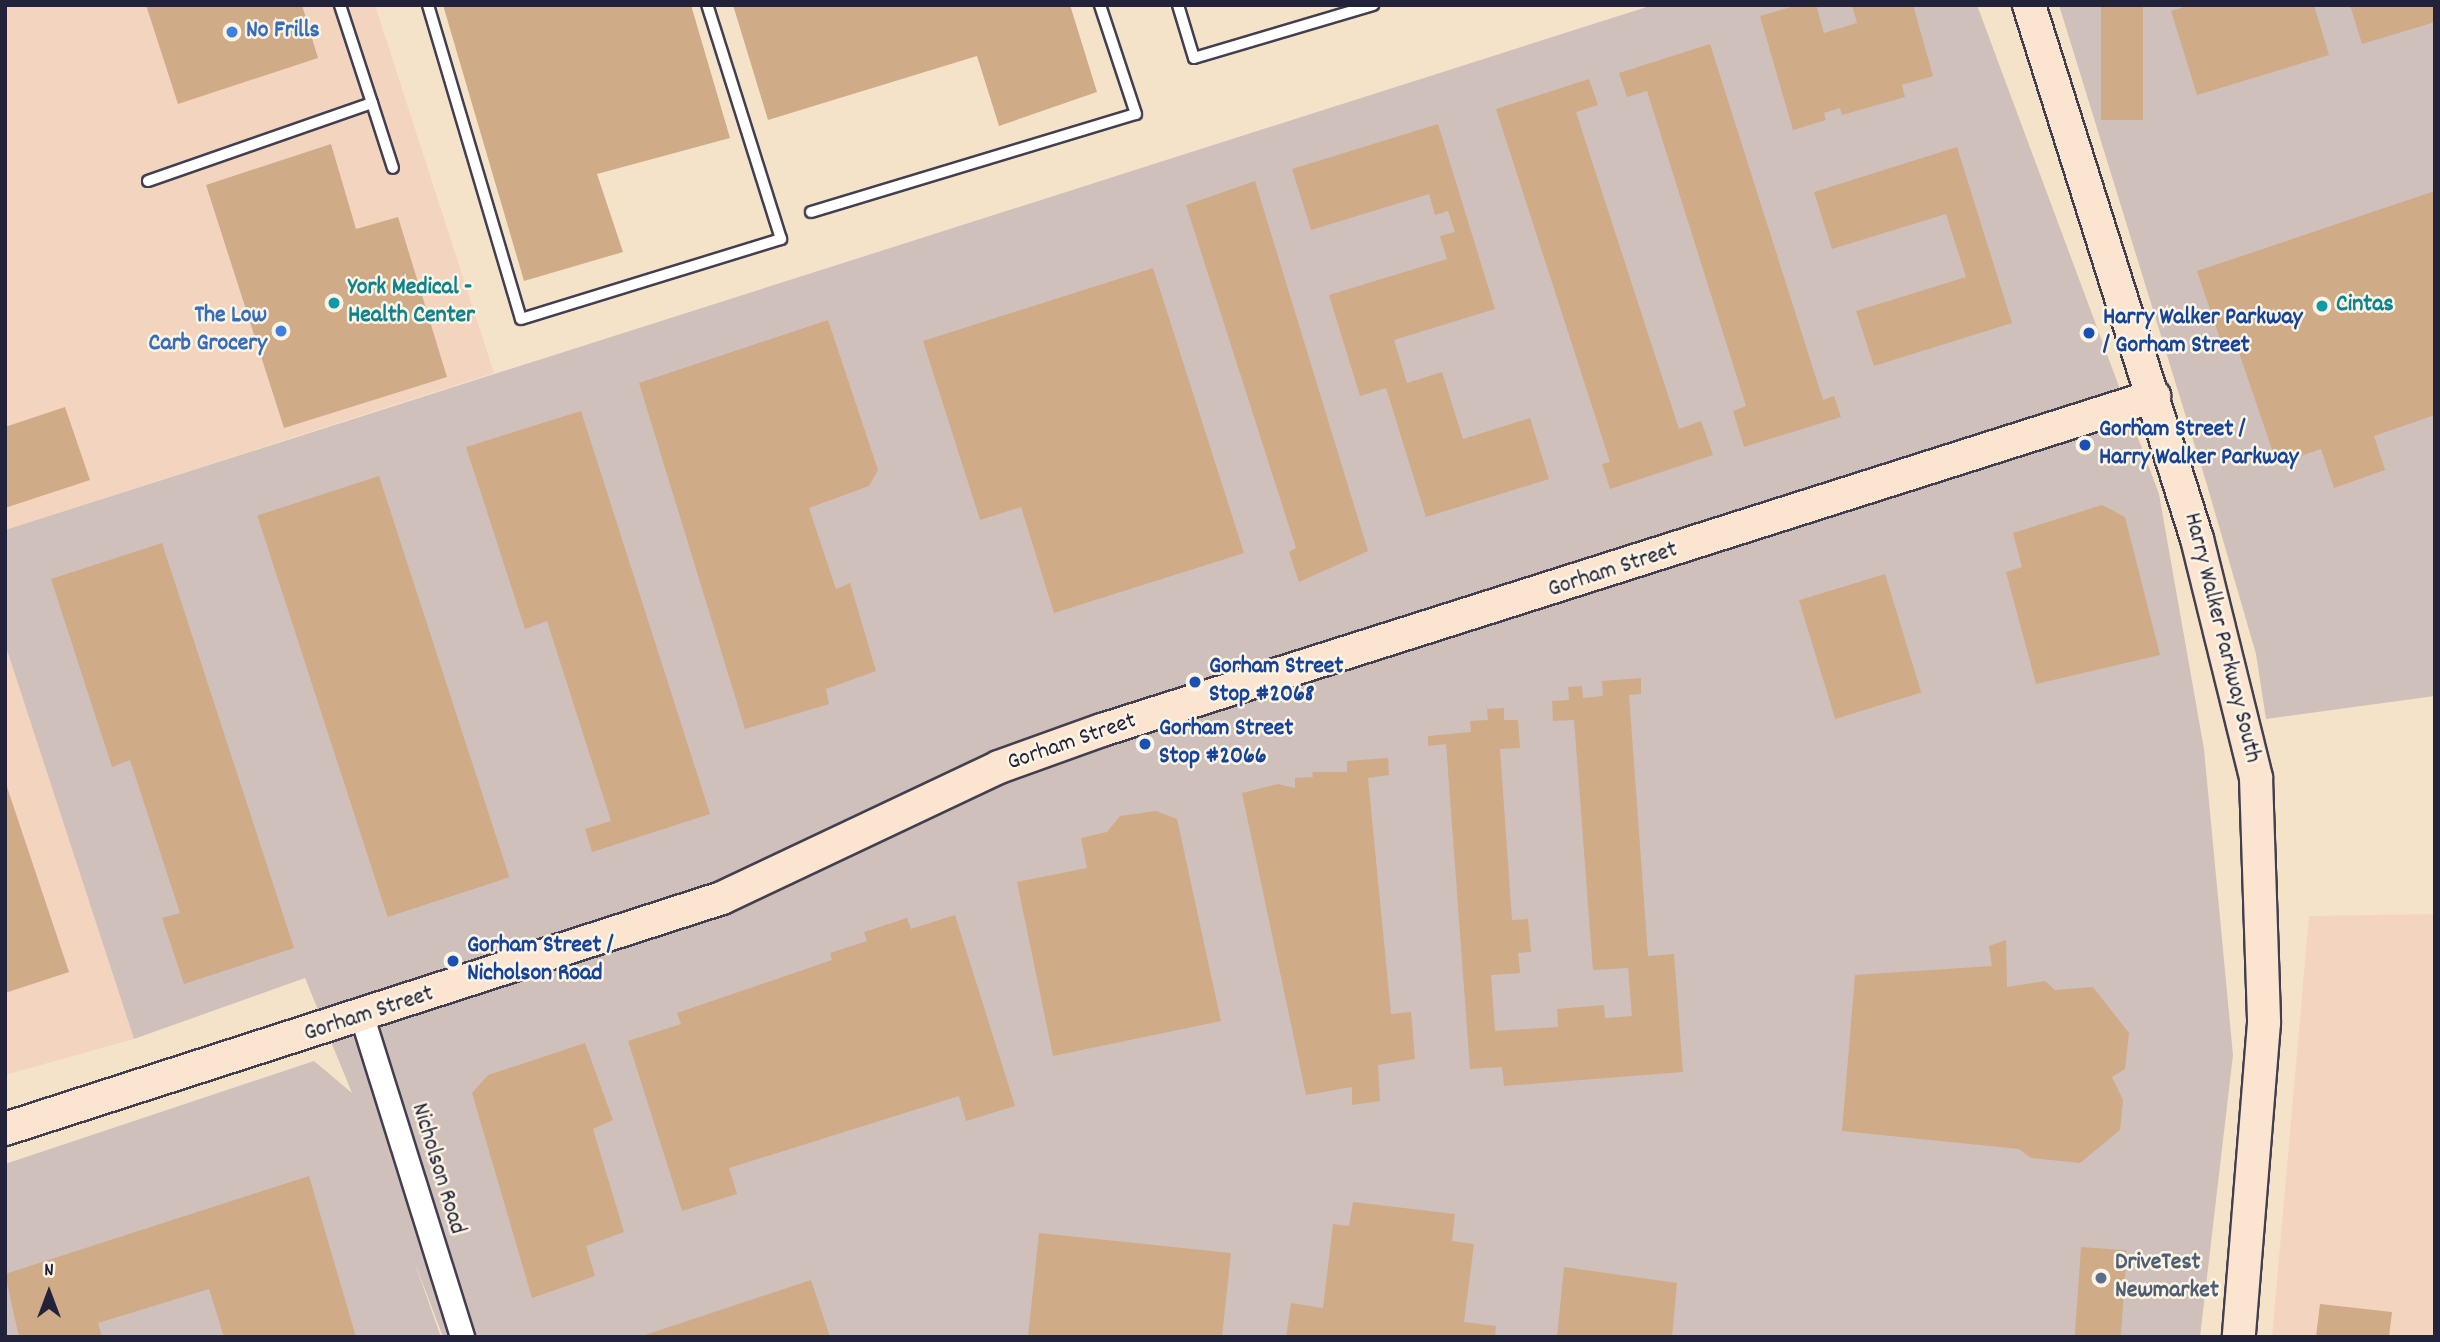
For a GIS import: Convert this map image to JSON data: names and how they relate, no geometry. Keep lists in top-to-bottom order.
{
  "streets": {
    "street": ["Gorham Street", "Harry Walker Parkway South", "Nicholson Road"]
  },
  "crossings": [
    ["Gorham Street", "Harry Walker Parkway South"],
    ["Gorham Street", "Nicholson Road"]
  ],
  "places": [
    "No Frills",
    "York Medical - Health Center",
    "Cintas",
    "The Low Carb Grocery",
    "Harry Walker Parkway / Gorham Street",
    "Gorham Street / Harry Walker Parkway",
    "Gorham Street Stop #2068",
    "Gorham Street Stop #2066",
    "Gorham Street / Nicholson Road",
    "DriveTest Newmarket"
  ],
  "north": "top"
}
